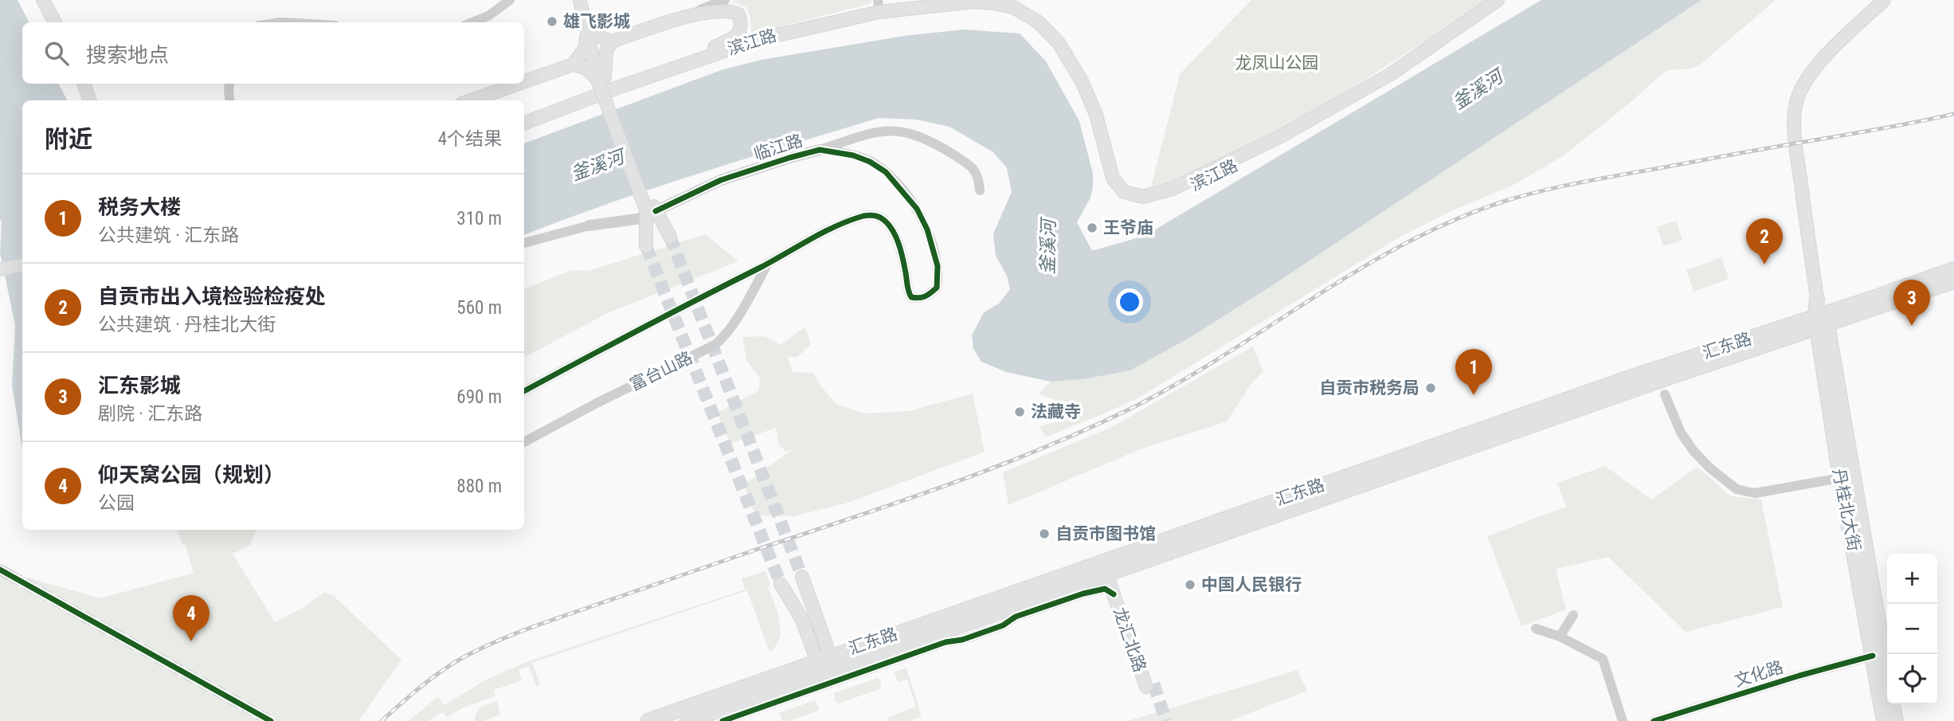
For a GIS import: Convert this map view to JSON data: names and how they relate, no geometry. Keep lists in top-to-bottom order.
{
  "streets": {
    "main road": [
      "滨江路",
      "汇东路",
      "丹桂北大街",
      "龙汇北路"
    ],
    "street": ["临江路", "富台山路", "文化路"]
  },
  "crossings": [
    ["临江路", "富台山路"],
    ["汇东路", "丹桂北大街"],
    ["汇东路", "龙汇北路"],
    ["丹桂北大街", "文化路"]
  ],
  "water": ["釜溪河"],
  "parks": ["龙凤山公园"],
  "places": [
    "雄飞影城",
    "王爷庙",
    "自贡市税务局",
    "法藏寺",
    "自贡市图书馆",
    "中国人民银行"
  ],
  "page": {
    "search": "搜索地点",
    "heading": ["附近", "4个结果"],
    "list": [
      {
        "mark": "1",
        "name": "税务大楼",
        "note": "公共建筑 · 汇东路",
        "value": "310 m"
      },
      {
        "mark": "2",
        "name": "自贡市出入境检验检疫处",
        "note": "公共建筑 · 丹桂北大街",
        "value": "560 m"
      },
      {
        "mark": "3",
        "name": "汇东影城",
        "note": "剧院 · 汇东路",
        "value": "690 m"
      },
      {
        "mark": "4",
        "name": "仰天窝公园（规划）",
        "note": "公园",
        "value": "880 m"
      }
    ],
    "pins": [
      "2",
      "3",
      "1",
      "4"
    ],
    "map_buttons": ["+", "−"]
  }
}
